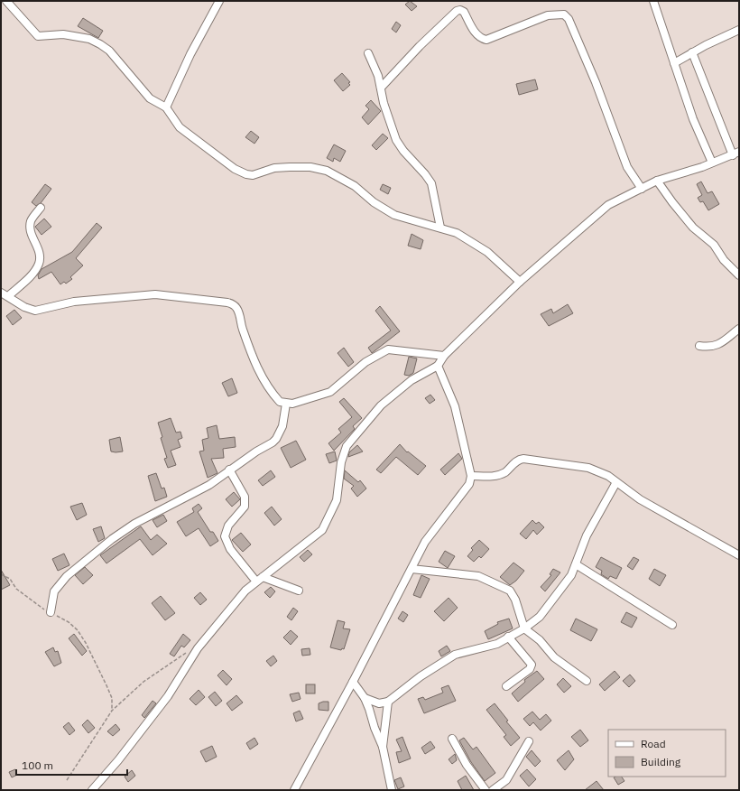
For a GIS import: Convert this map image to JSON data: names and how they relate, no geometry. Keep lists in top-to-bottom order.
{
  "legend": ["Road", "Building"],
  "scale_bar": "100 m"
}
